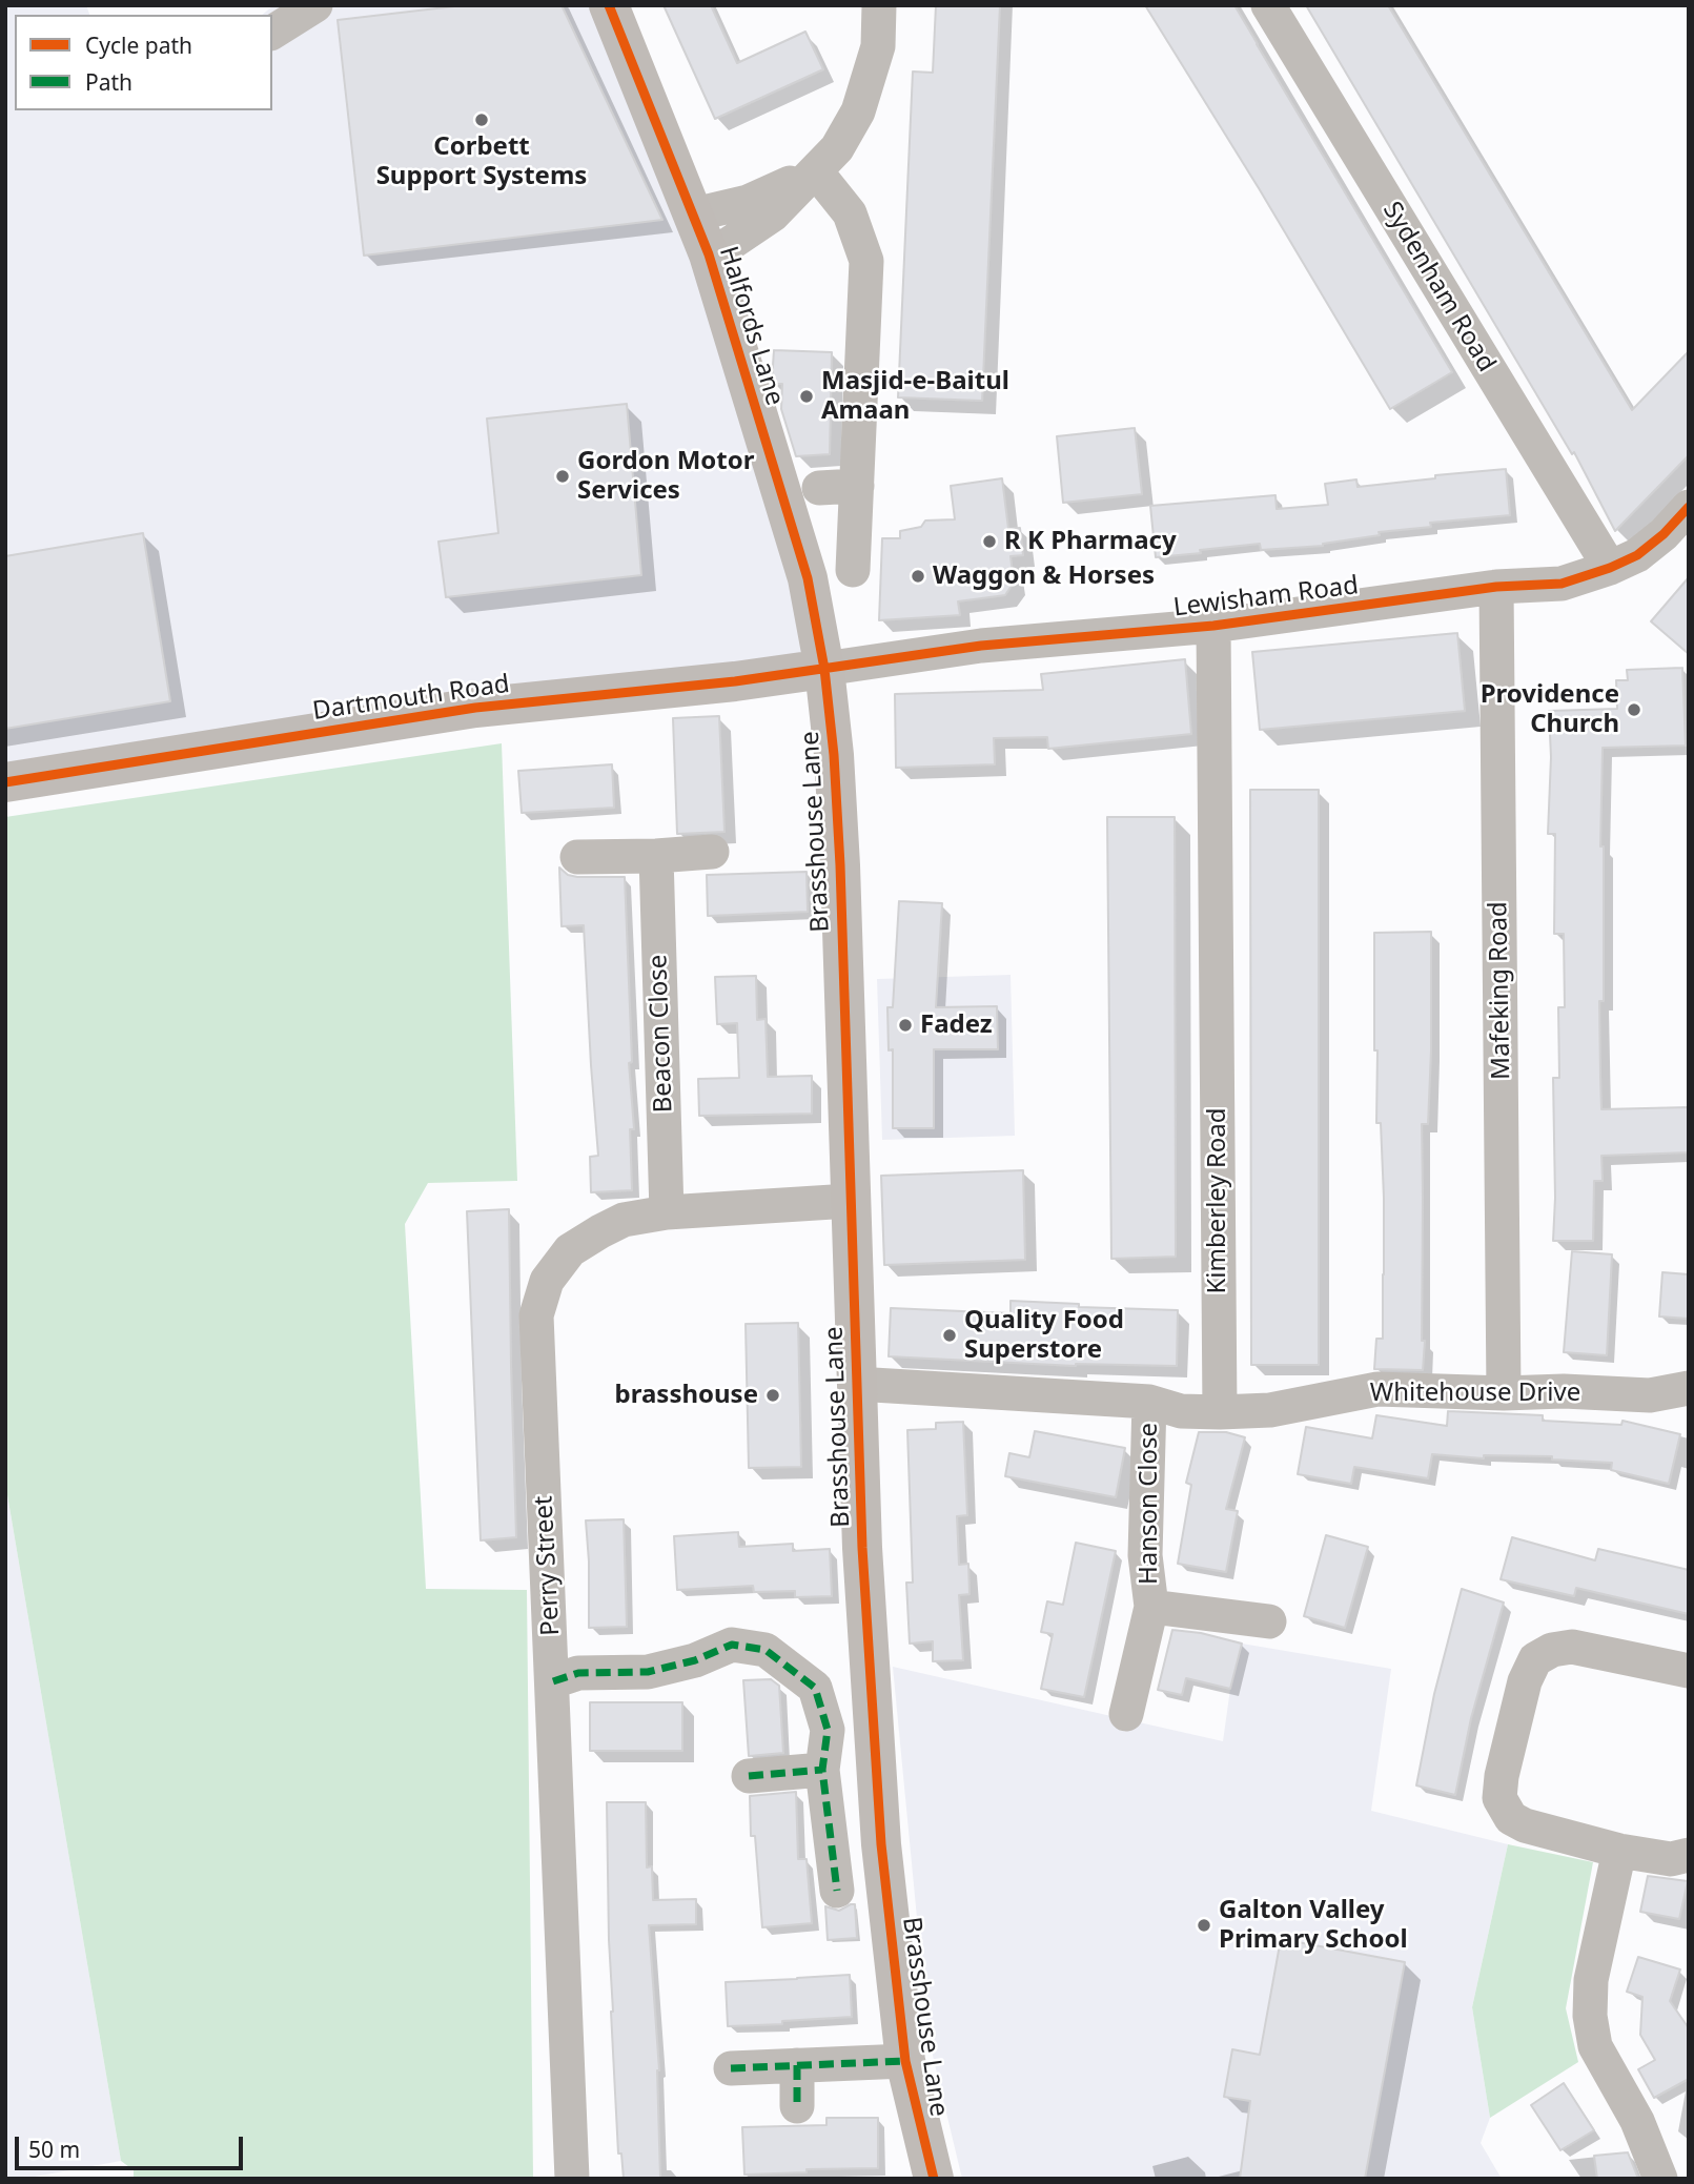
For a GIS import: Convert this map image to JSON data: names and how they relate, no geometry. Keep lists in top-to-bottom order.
{
  "streets": {
    "street": [
      "Sydenham Road",
      "Halfords Lane",
      "Lewisham Road",
      "Dartmouth Road",
      "Brasshouse Lane",
      "Mafeking Road",
      "Beacon Close",
      "Kimberley Road",
      "Whitehouse Drive",
      "Hanson Close",
      "Perry Street"
    ]
  },
  "crossings": [
    ["Sydenham Road", "Lewisham Road"],
    ["Halfords Lane", "Lewisham Road"],
    ["Halfords Lane", "Dartmouth Road"],
    ["Halfords Lane", "Brasshouse Lane"],
    ["Lewisham Road", "Dartmouth Road"],
    ["Lewisham Road", "Brasshouse Lane"],
    ["Lewisham Road", "Mafeking Road"],
    ["Lewisham Road", "Kimberley Road"],
    ["Dartmouth Road", "Brasshouse Lane"],
    ["Brasshouse Lane", "Perry Street"],
    ["Mafeking Road", "Whitehouse Drive"],
    ["Beacon Close", "Perry Street"],
    ["Kimberley Road", "Whitehouse Drive"]
  ],
  "places": [
    "Corbett Support Systems",
    "Masjid-e-Baitul Amaan",
    "Gordon Motor Services",
    "R K Pharmacy",
    "Waggon & Horses",
    "Providence Church",
    "Fadez",
    "Quality Food Superstore",
    "brasshouse",
    "Galton Valley Primary School"
  ],
  "legend": ["Cycle path", "Path"],
  "scale_bar": "50 m"
}
